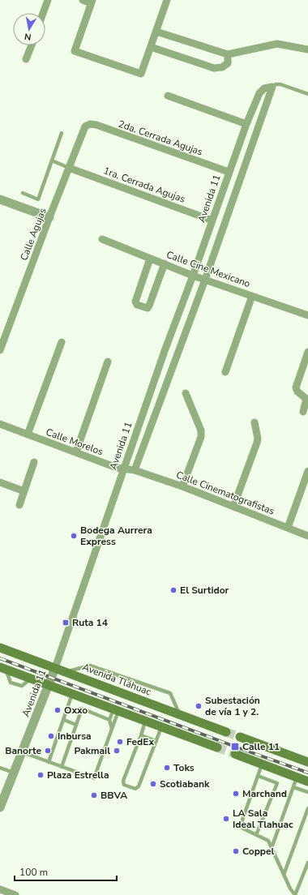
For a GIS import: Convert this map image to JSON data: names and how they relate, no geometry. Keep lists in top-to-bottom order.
{
  "streets": {
    "main road": ["Avenida Tláhuac"],
    "street": [
      "2da. Cerrada Agujas",
      "1ra. Cerrada Agujas",
      "Avenida 11",
      "Calle Agujas",
      "Calle Cine Mexicano",
      "Calle Morelos",
      "Calle Cinematografistas"
    ]
  },
  "crossings": [
    ["2da. Cerrada Agujas", "Avenida 11"],
    ["2da. Cerrada Agujas", "Calle Agujas"],
    ["1ra. Cerrada Agujas", "Avenida 11"],
    ["1ra. Cerrada Agujas", "Calle Agujas"],
    ["Avenida 11", "Calle Cine Mexicano"],
    ["Avenida 11", "Calle Morelos"],
    ["Avenida 11", "Avenida Tláhuac"],
    ["Calle Morelos", "Calle Cinematografistas"]
  ],
  "places": {
    "other": [
      "Bodega Aurrera Express",
      "El Surtidor",
      "Subestación de vía 1 y 2.",
      "Oxxo",
      "Inbursa",
      "FedEx",
      "Banorte",
      "Pakmail",
      "Toks",
      "Plaza Estrella",
      "Scotiabank",
      "Marchand",
      "BBVA",
      "LA Sala Ideal Tlahuac",
      "Coppel"
    ],
    "transit": ["Ruta 14", "Calle 11"]
  },
  "scale_bar": "100 m",
  "north": "bottom"
}
